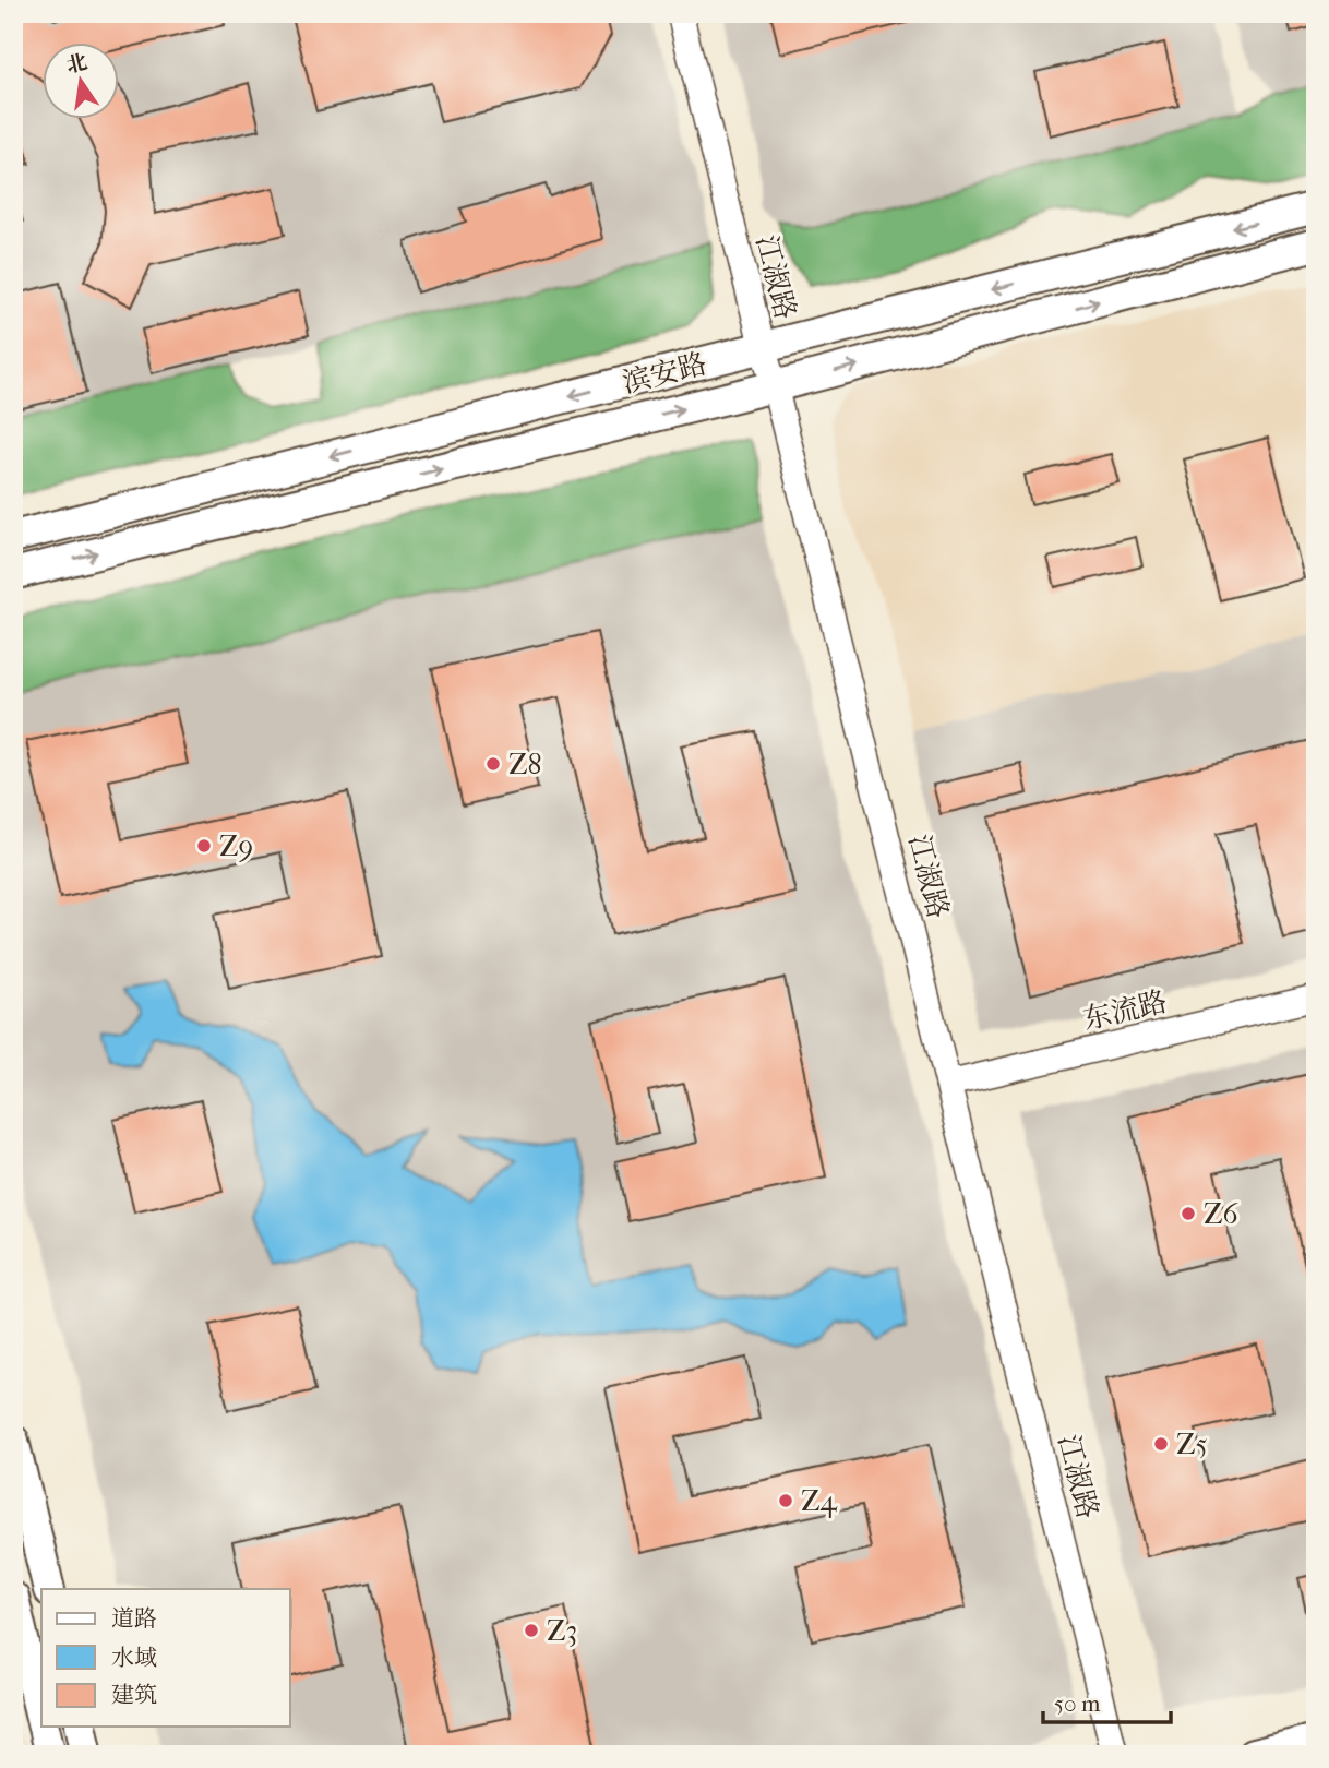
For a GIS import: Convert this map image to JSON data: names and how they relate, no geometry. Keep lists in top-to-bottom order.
{
  "streets": {
    "main road": ["滨安路"],
    "street": ["江淑路", "东流路"]
  },
  "crossings": [
    ["江淑路", "滨安路"],
    ["江淑路", "东流路"]
  ],
  "places": [
    "Z8",
    "Z9",
    "Z6",
    "Z5",
    "Z4",
    "Z3"
  ],
  "legend": ["道路", "水域", "建筑"],
  "scale_bar": "50 m",
  "north": "top"
}
